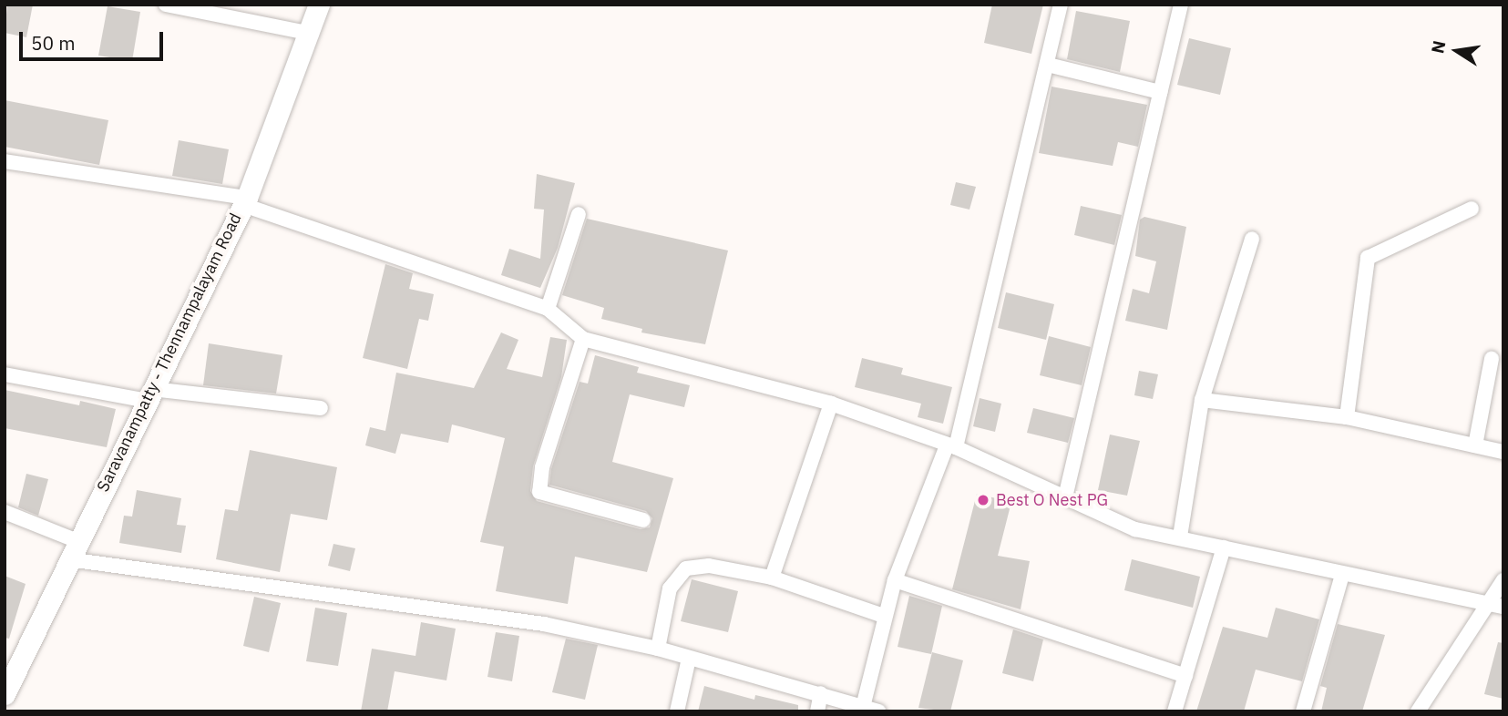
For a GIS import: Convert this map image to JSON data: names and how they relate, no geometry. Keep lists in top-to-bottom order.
{
  "streets": {
    "main road": ["Saravanampatty - Thennampalayam Road"]
  },
  "places": ["Best O Nest PG"],
  "scale_bar": "50 m",
  "north": "left"
}
